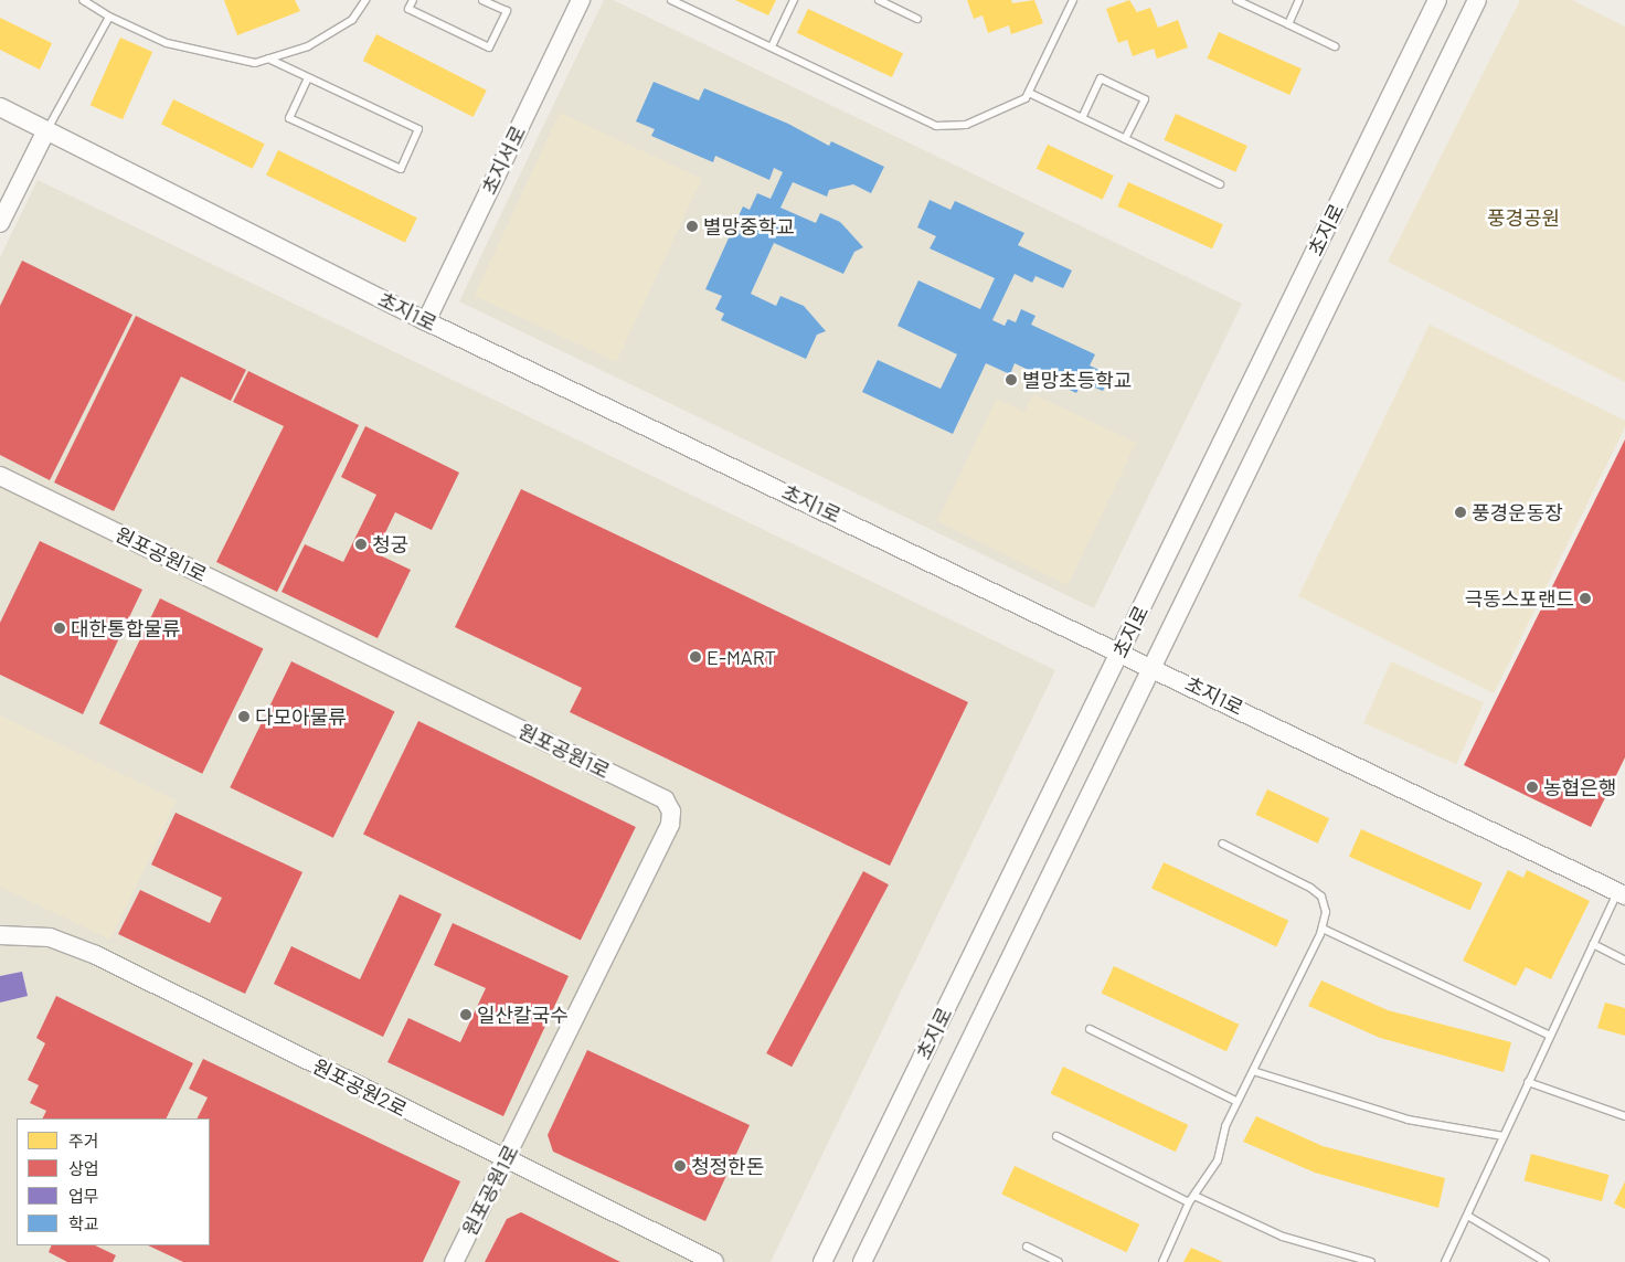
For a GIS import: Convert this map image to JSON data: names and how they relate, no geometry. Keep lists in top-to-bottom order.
{
  "streets": {
    "street": [
      "초지서로",
      "초지로",
      "초지1로",
      "원포공원1로",
      "원포공원2로"
    ]
  },
  "crossings": [
    ["초지서로", "초지1로"],
    ["초지로", "초지1로"],
    ["원포공원1로", "원포공원2로"]
  ],
  "parks": ["풍경공원"],
  "places": [
    "별망중학교",
    "별망초등학교",
    "풍경운동장",
    "청궁",
    "극동스포랜드",
    "대한통합물류",
    "E-MART",
    "다모아물류",
    "농협은행",
    "일산칼국수",
    "청정한돈"
  ],
  "legend": [
    "주거",
    "상업",
    "업무",
    "학교"
  ]
}
